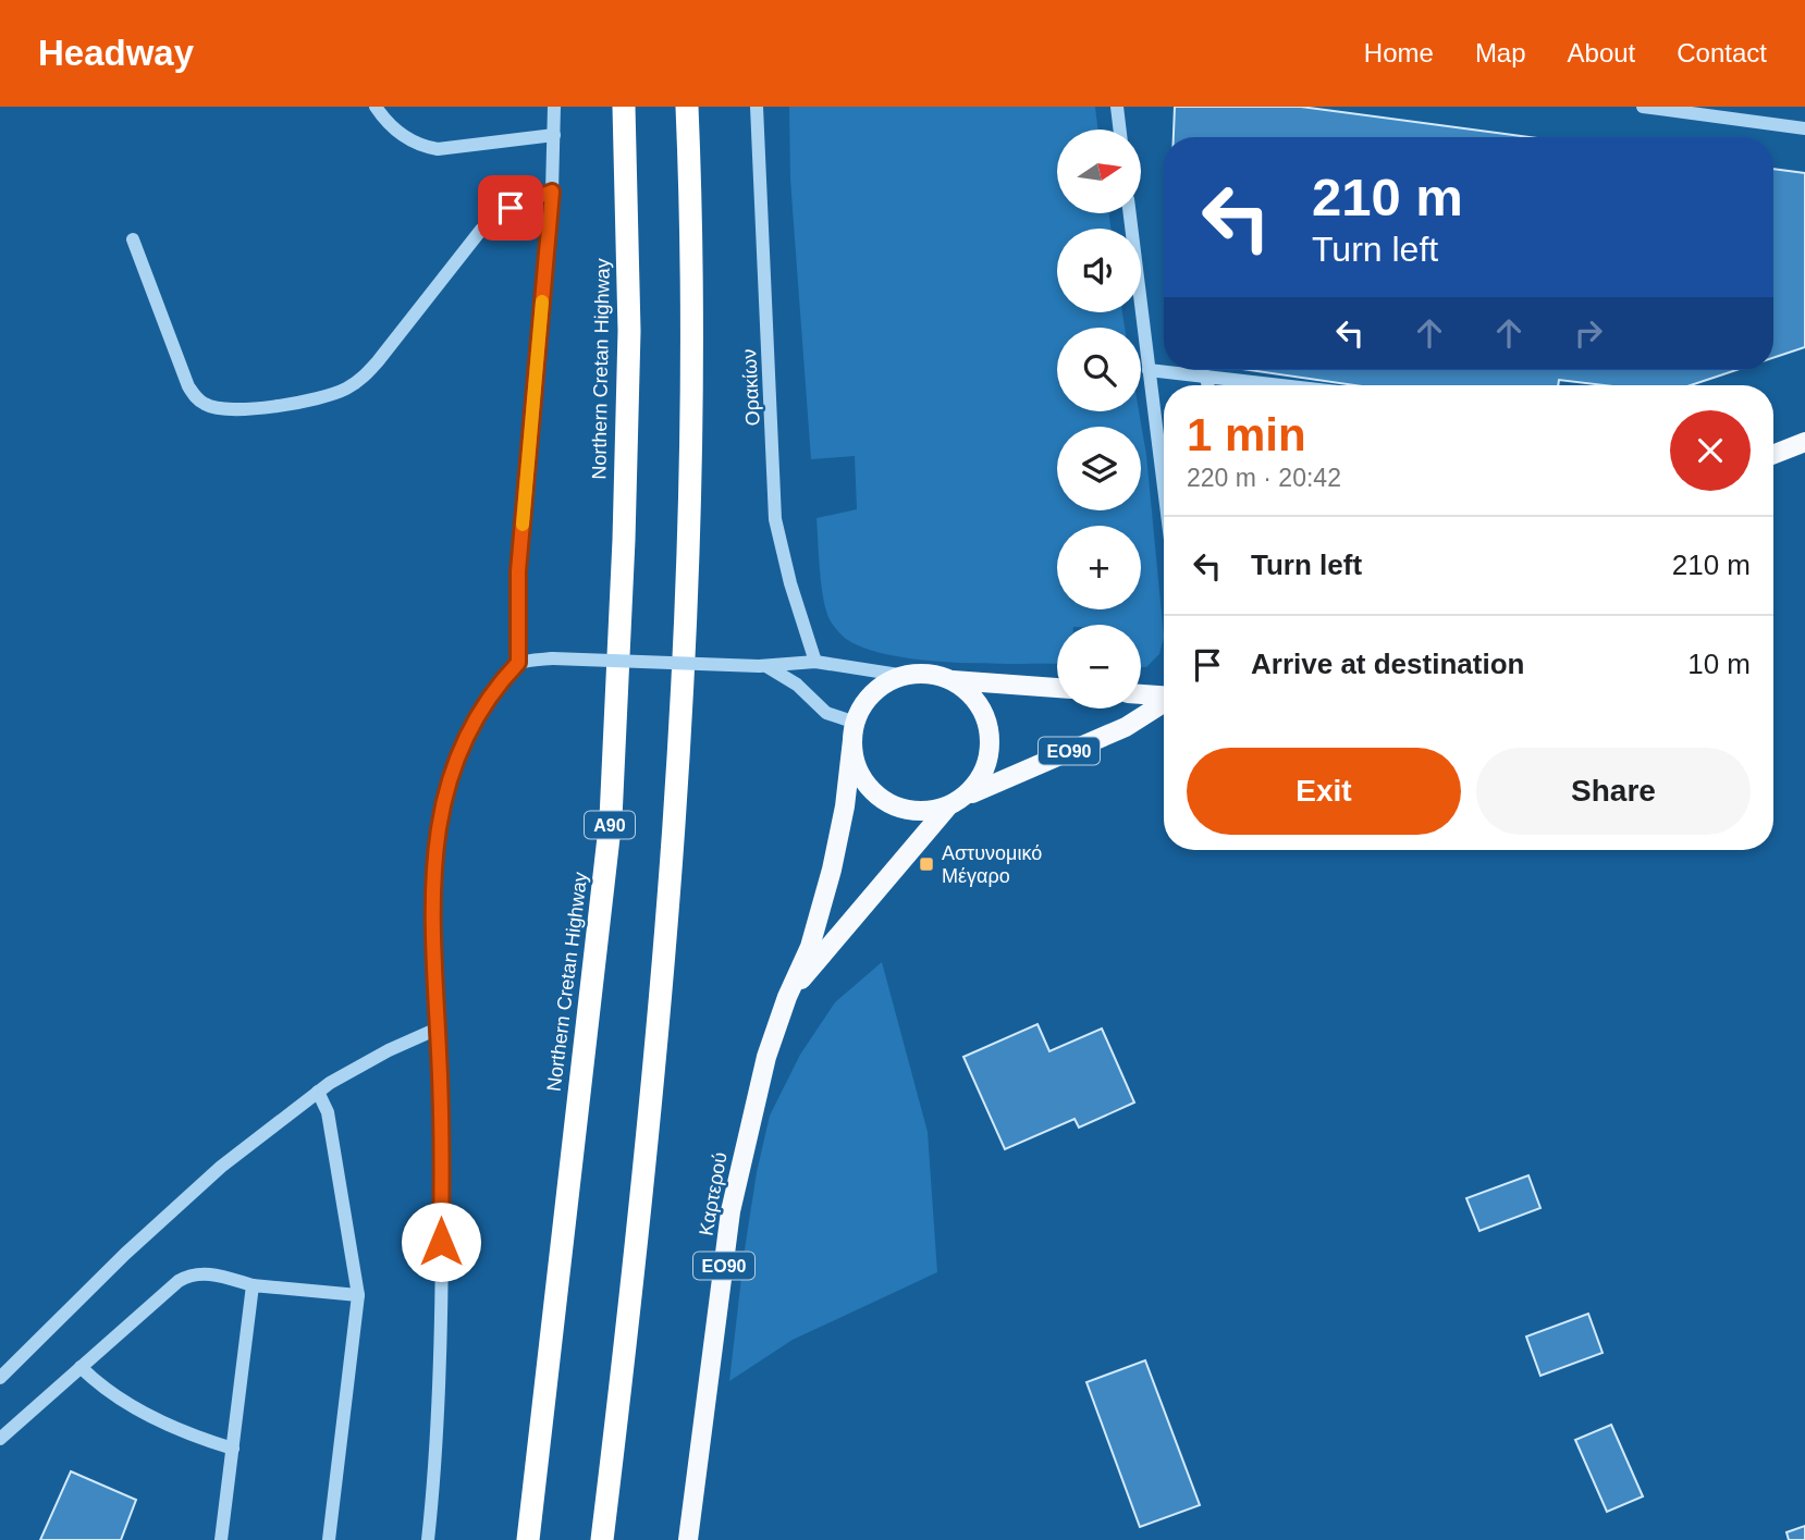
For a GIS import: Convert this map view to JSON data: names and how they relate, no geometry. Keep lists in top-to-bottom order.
{
  "streets": {
    "highway": ["Northern Cretan Highway", "Α90"],
    "main road": ["ΕΟ90", "Καρτερού"],
    "street": ["Ορακίων"]
  },
  "crossings": [
    ["ΕΟ90", "Καρτερού"]
  ],
  "places": {
    "transit": ["Αστυνομικό Μέγαρο"]
  },
  "north": "right",
  "page": {
    "header": "Headway",
    "nav": [
      "Home",
      "Map",
      "About",
      "Contact"
    ],
    "map_buttons": ["+", "−"],
    "turn": ["210 m", "Turn left"],
    "heading": ["1 min", "220 m · 20:42"],
    "list": [
      {
        "name": "Turn left",
        "value": "210 m"
      },
      {
        "name": "Arrive at destination",
        "value": "10 m"
      }
    ],
    "buttons": ["Exit", "Share"]
  }
}
